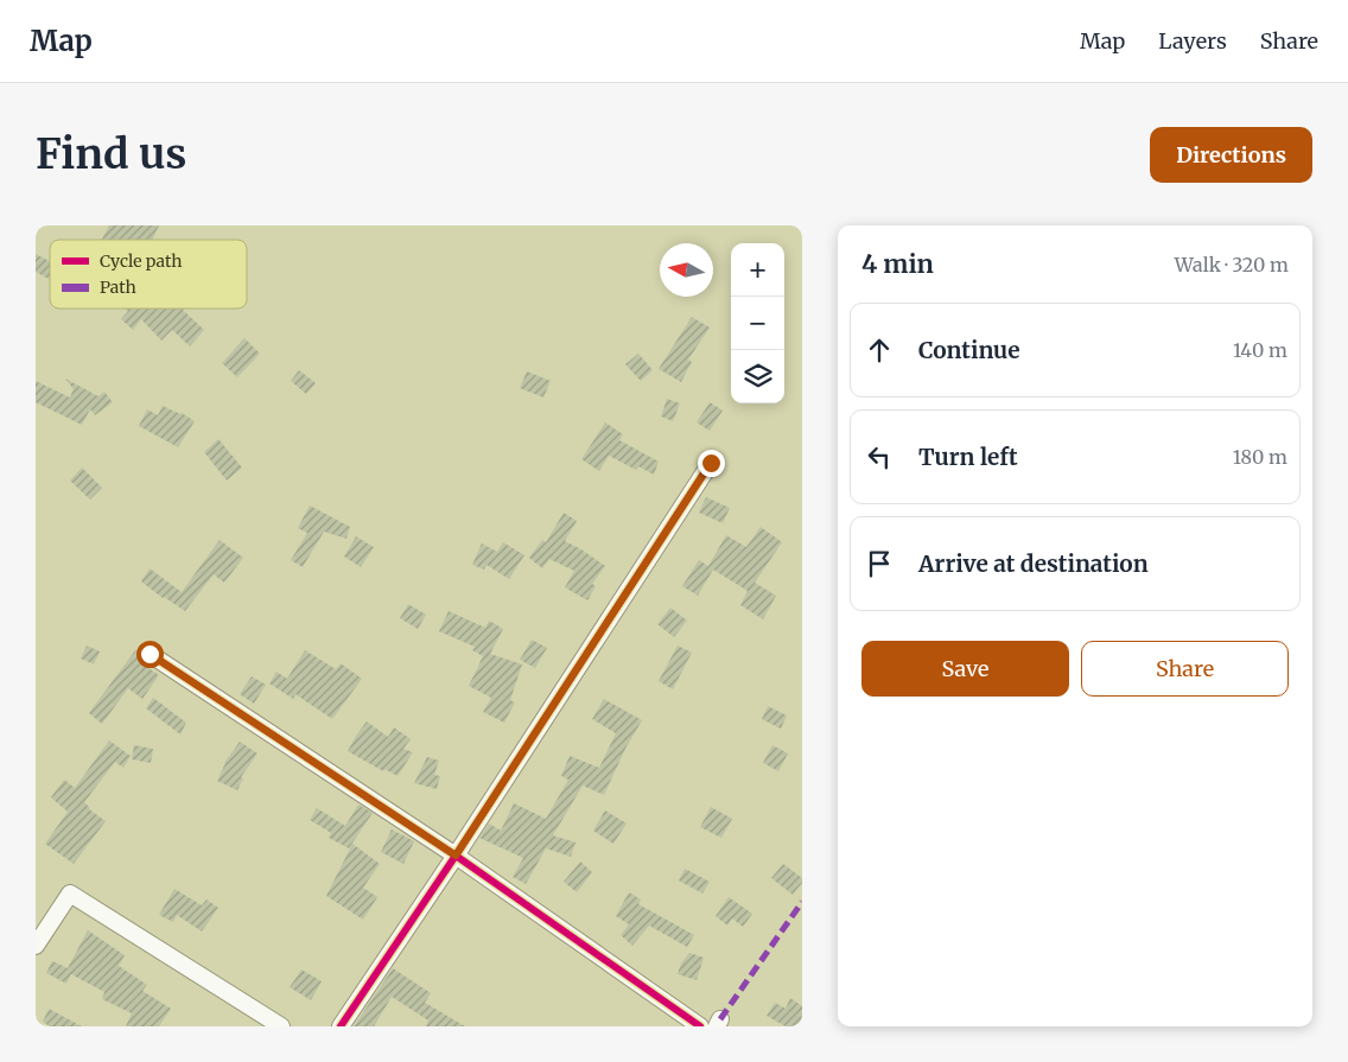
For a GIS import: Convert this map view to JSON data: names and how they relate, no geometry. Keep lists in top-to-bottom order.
{
  "legend": ["Cycle path", "Path"],
  "north": "left",
  "page": {
    "header": "Map",
    "nav": ["Map", "Layers", "Share"],
    "buttons": [
      "Directions",
      ["Save", "Share"]
    ],
    "title": "Find us",
    "heading": ["4 min", "Walk · 320 m"],
    "map_buttons": ["+", "−"],
    "list": [
      ["Continue", "140 m"],
      ["Turn left", "180 m"],
      "Arrive at destination"
    ]
  }
}
